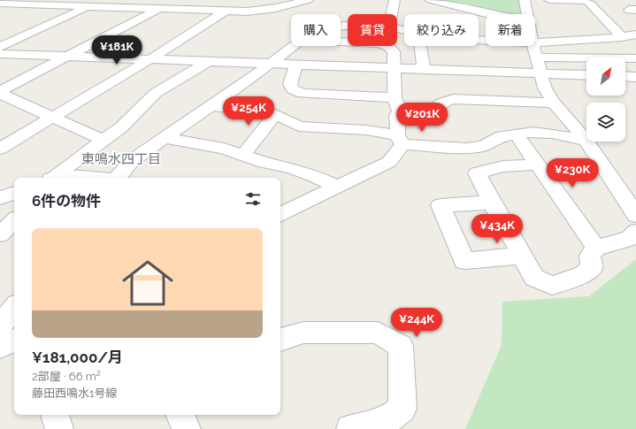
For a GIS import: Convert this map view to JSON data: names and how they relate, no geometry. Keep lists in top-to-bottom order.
{
  "districts": ["東鳴水四丁目"],
  "north": "top right",
  "page": {
    "chip": [
      "購入",
      "賃貸",
      "絞り込み",
      "新着"
    ],
    "price": [
      "¥181K",
      "¥254K",
      "¥201K",
      "¥230K",
      "¥434K",
      "¥244K"
    ],
    "heading": "6件の物件",
    "list": [
      {
        "name": "¥181,000/月",
        "note": "2部屋 · 66 m² · 藤田西鳴水1号線"
      }
    ]
  }
}
